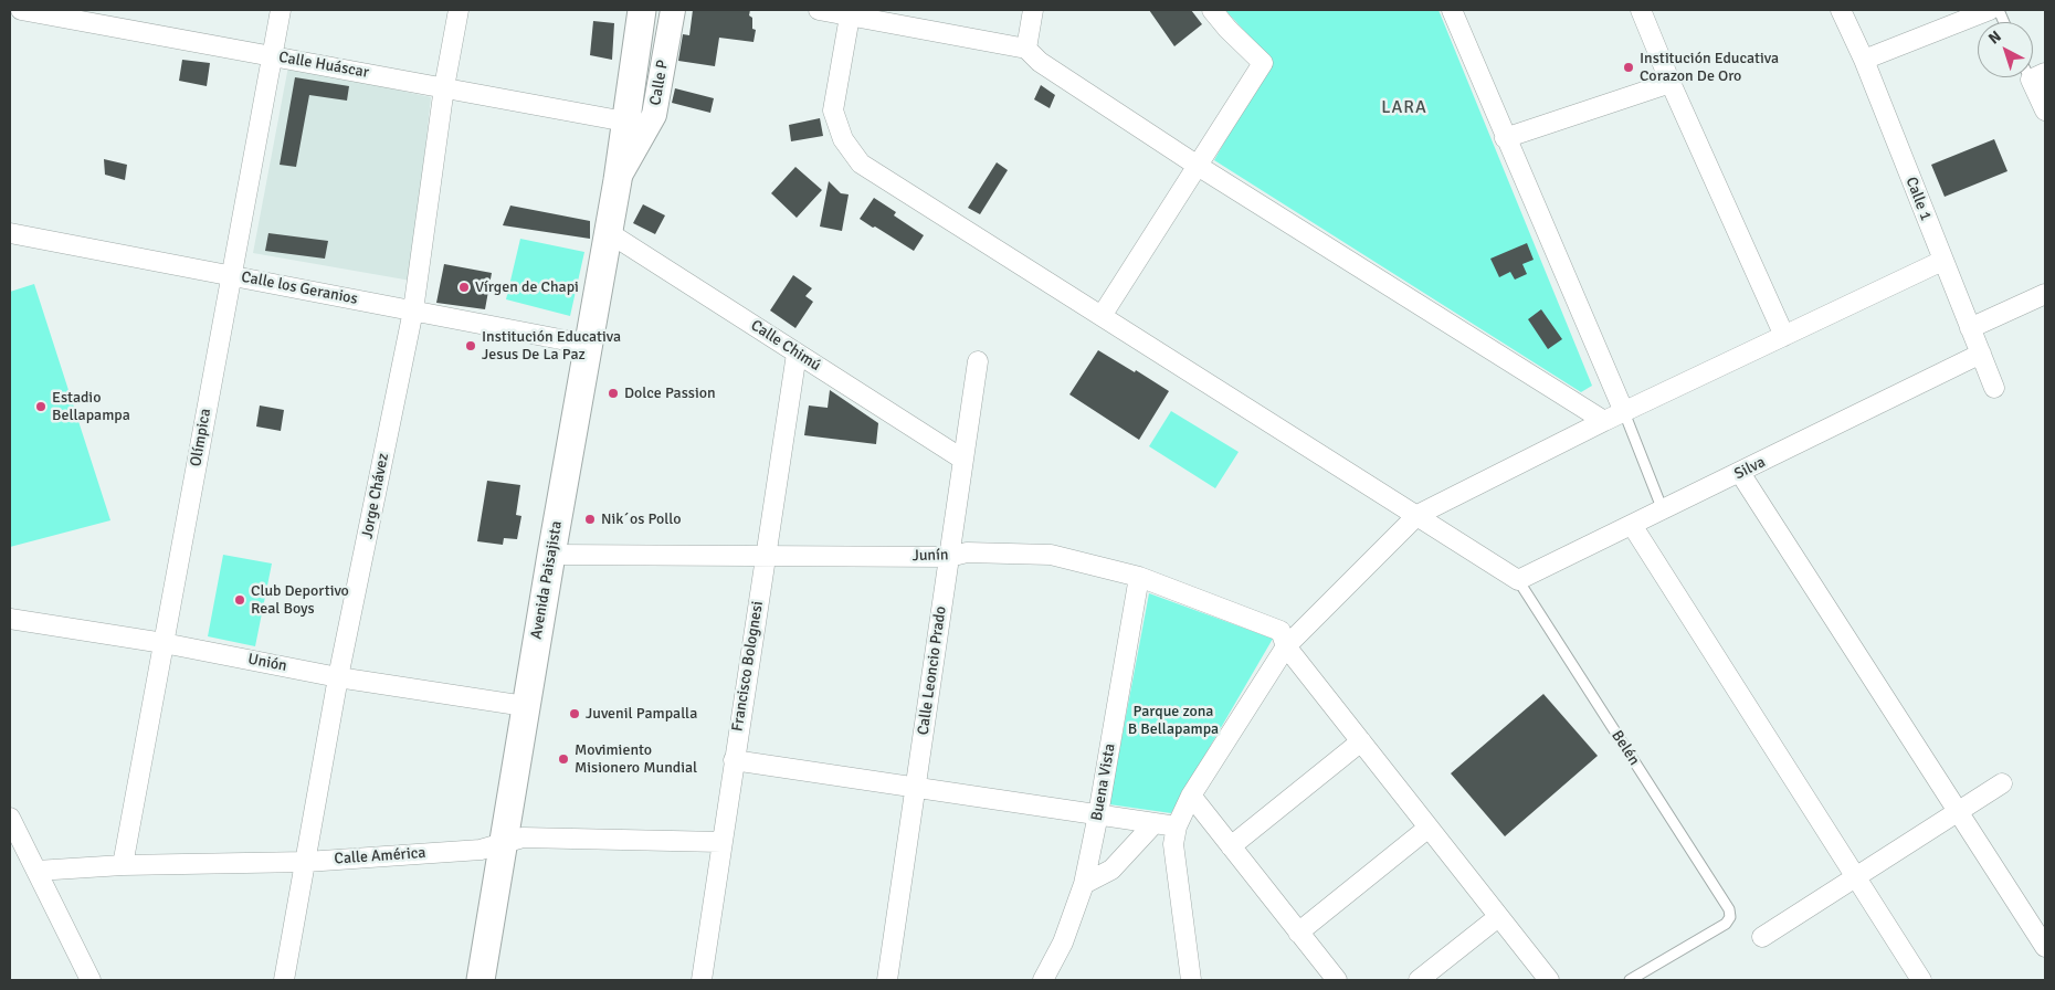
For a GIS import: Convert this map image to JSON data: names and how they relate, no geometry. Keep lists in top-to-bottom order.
{
  "streets": {
    "main road": ["Avenida Paisajista"],
    "street": [
      "Calle Huáscar",
      "Calle P",
      "Calle 1",
      "Calle los Geranios",
      "Calle Chimú",
      "Olímpica",
      "Silva",
      "Jorge Chávez",
      "Junín",
      "Unión",
      "Francisco Bolognesi",
      "Calle Leoncio Prado",
      "Belén",
      "Buena Vista",
      "Calle América"
    ]
  },
  "crossings": [
    ["Calle Huáscar", "Olímpica"],
    ["Calle Huáscar", "Jorge Chávez"],
    ["Calle Huáscar", "Avenida Paisajista"],
    ["Calle P", "Avenida Paisajista"],
    ["Calle 1", "Silva"],
    ["Calle los Geranios", "Olímpica"],
    ["Calle los Geranios", "Jorge Chávez"],
    ["Calle los Geranios", "Avenida Paisajista"],
    ["Calle Chimú", "Avenida Paisajista"],
    ["Calle Chimú", "Francisco Bolognesi"],
    ["Calle Chimú", "Calle Leoncio Prado"],
    ["Olímpica", "Unión"],
    ["Olímpica", "Calle América"],
    ["Silva", "Belén"],
    ["Jorge Chávez", "Unión"],
    ["Jorge Chávez", "Calle América"],
    ["Junín", "Avenida Paisajista"],
    ["Junín", "Francisco Bolognesi"],
    ["Junín", "Calle Leoncio Prado"],
    ["Junín", "Buena Vista"],
    ["Avenida Paisajista", "Unión"],
    ["Avenida Paisajista", "Calle América"],
    ["Francisco Bolognesi", "Calle América"]
  ],
  "districts": ["LARA"],
  "parks": ["Parque zona B Bellapampa"],
  "places": [
    "Institución Educativa Corazon De Oro",
    "Vírgen de Chapi",
    "Institución Educativa Jesus De La Paz",
    "Dolce Passion",
    "Estadio Bellapampa",
    "Nik´os Pollo",
    "Club Deportivo Real Boys",
    "Juvenil Pampalla",
    "Movimiento Misionero Mundial"
  ],
  "north": "top left"
}
